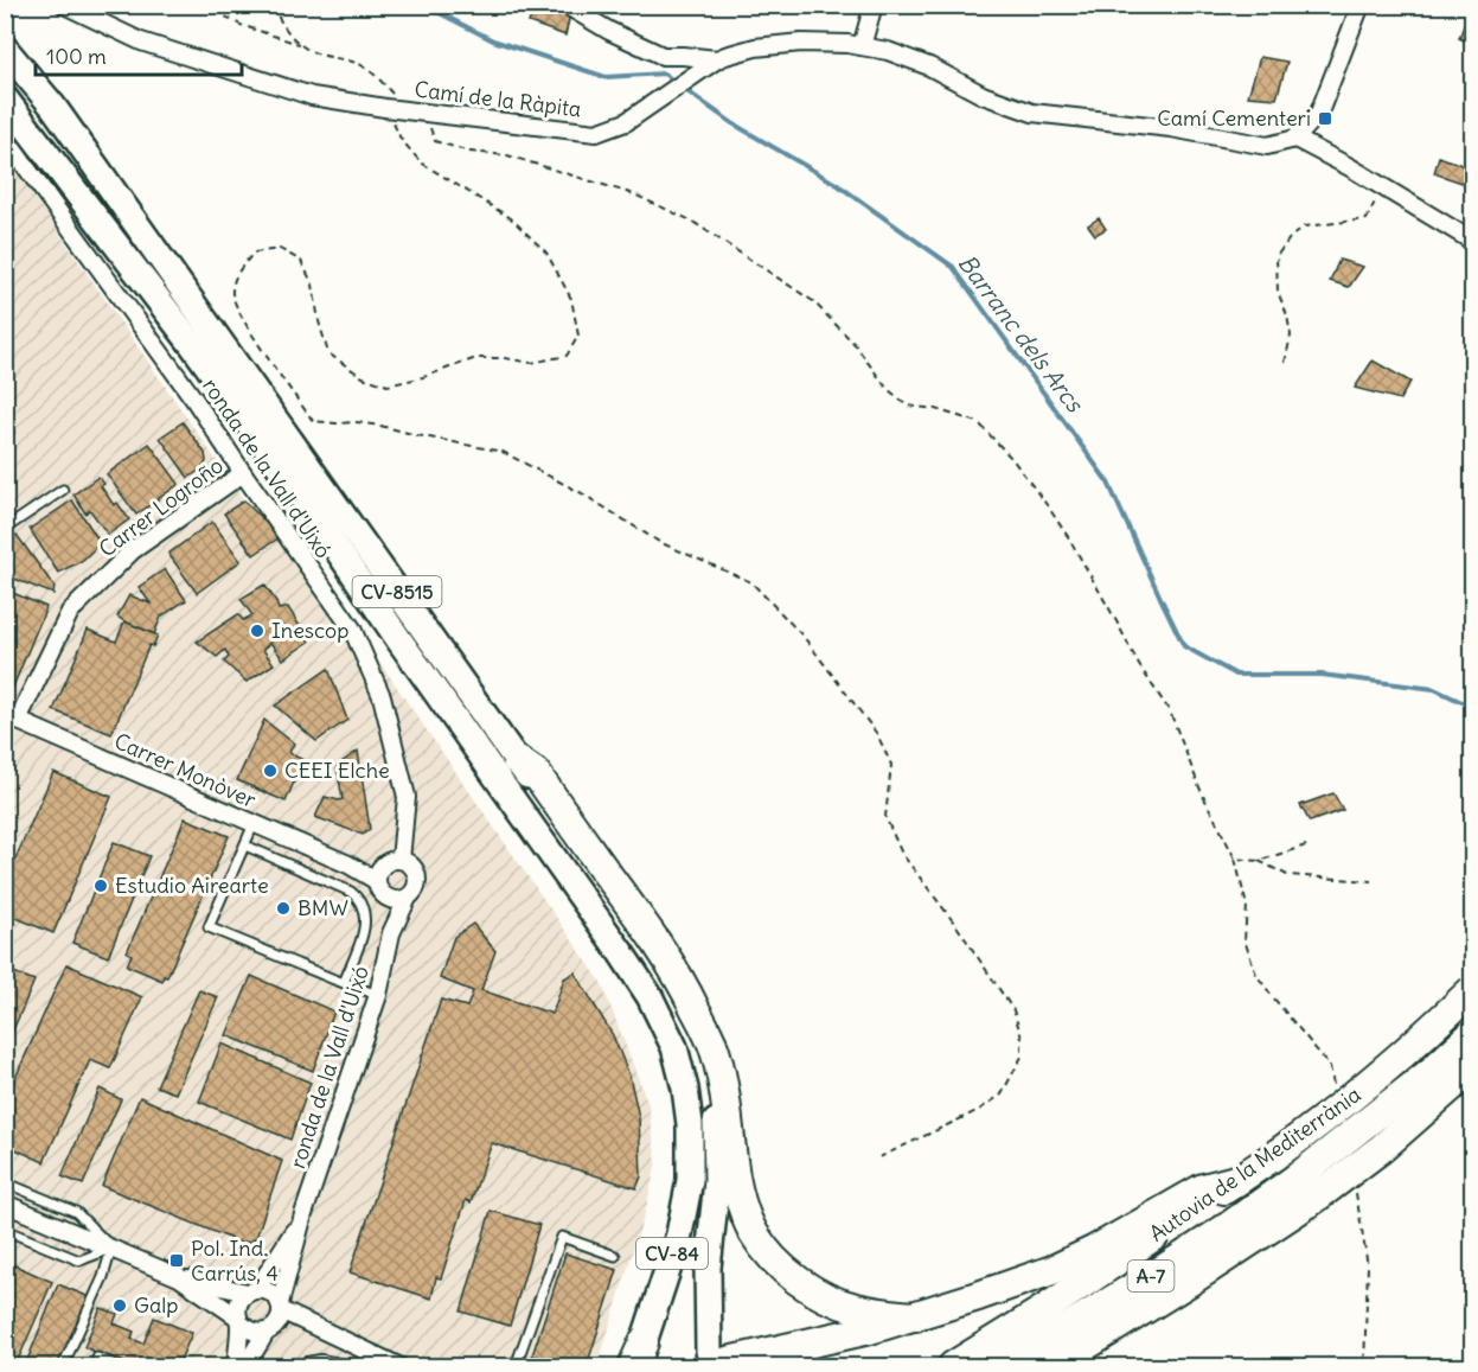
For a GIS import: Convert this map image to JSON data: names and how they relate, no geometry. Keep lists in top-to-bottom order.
{
  "streets": {
    "highway": ["Autovia de la Mediterrània", "A-7"],
    "main road": ["CV-8515", "CV-84"],
    "street": [
      "Camí de la Ràpita",
      "ronda de la Vall d'Uixó",
      "Carrer Logroño",
      "Carrer Monòver"
    ]
  },
  "crossings": [
    ["ronda de la Vall d'Uixó", "Carrer Logroño"],
    ["ronda de la Vall d'Uixó", "Carrer Monòver"],
    ["Carrer Logroño", "Carrer Monòver"],
    ["CV-8515", "CV-84"]
  ],
  "water": ["Barranc dels Arcs"],
  "places": {
    "transit": ["Camí Cementeri", "Pol. Ind. Carrús, 4"],
    "other": [
      "Inescop",
      "CEEI Elche",
      "Estudio Airearte",
      "BMW",
      "Galp"
    ]
  },
  "scale_bar": "100 m"
}
